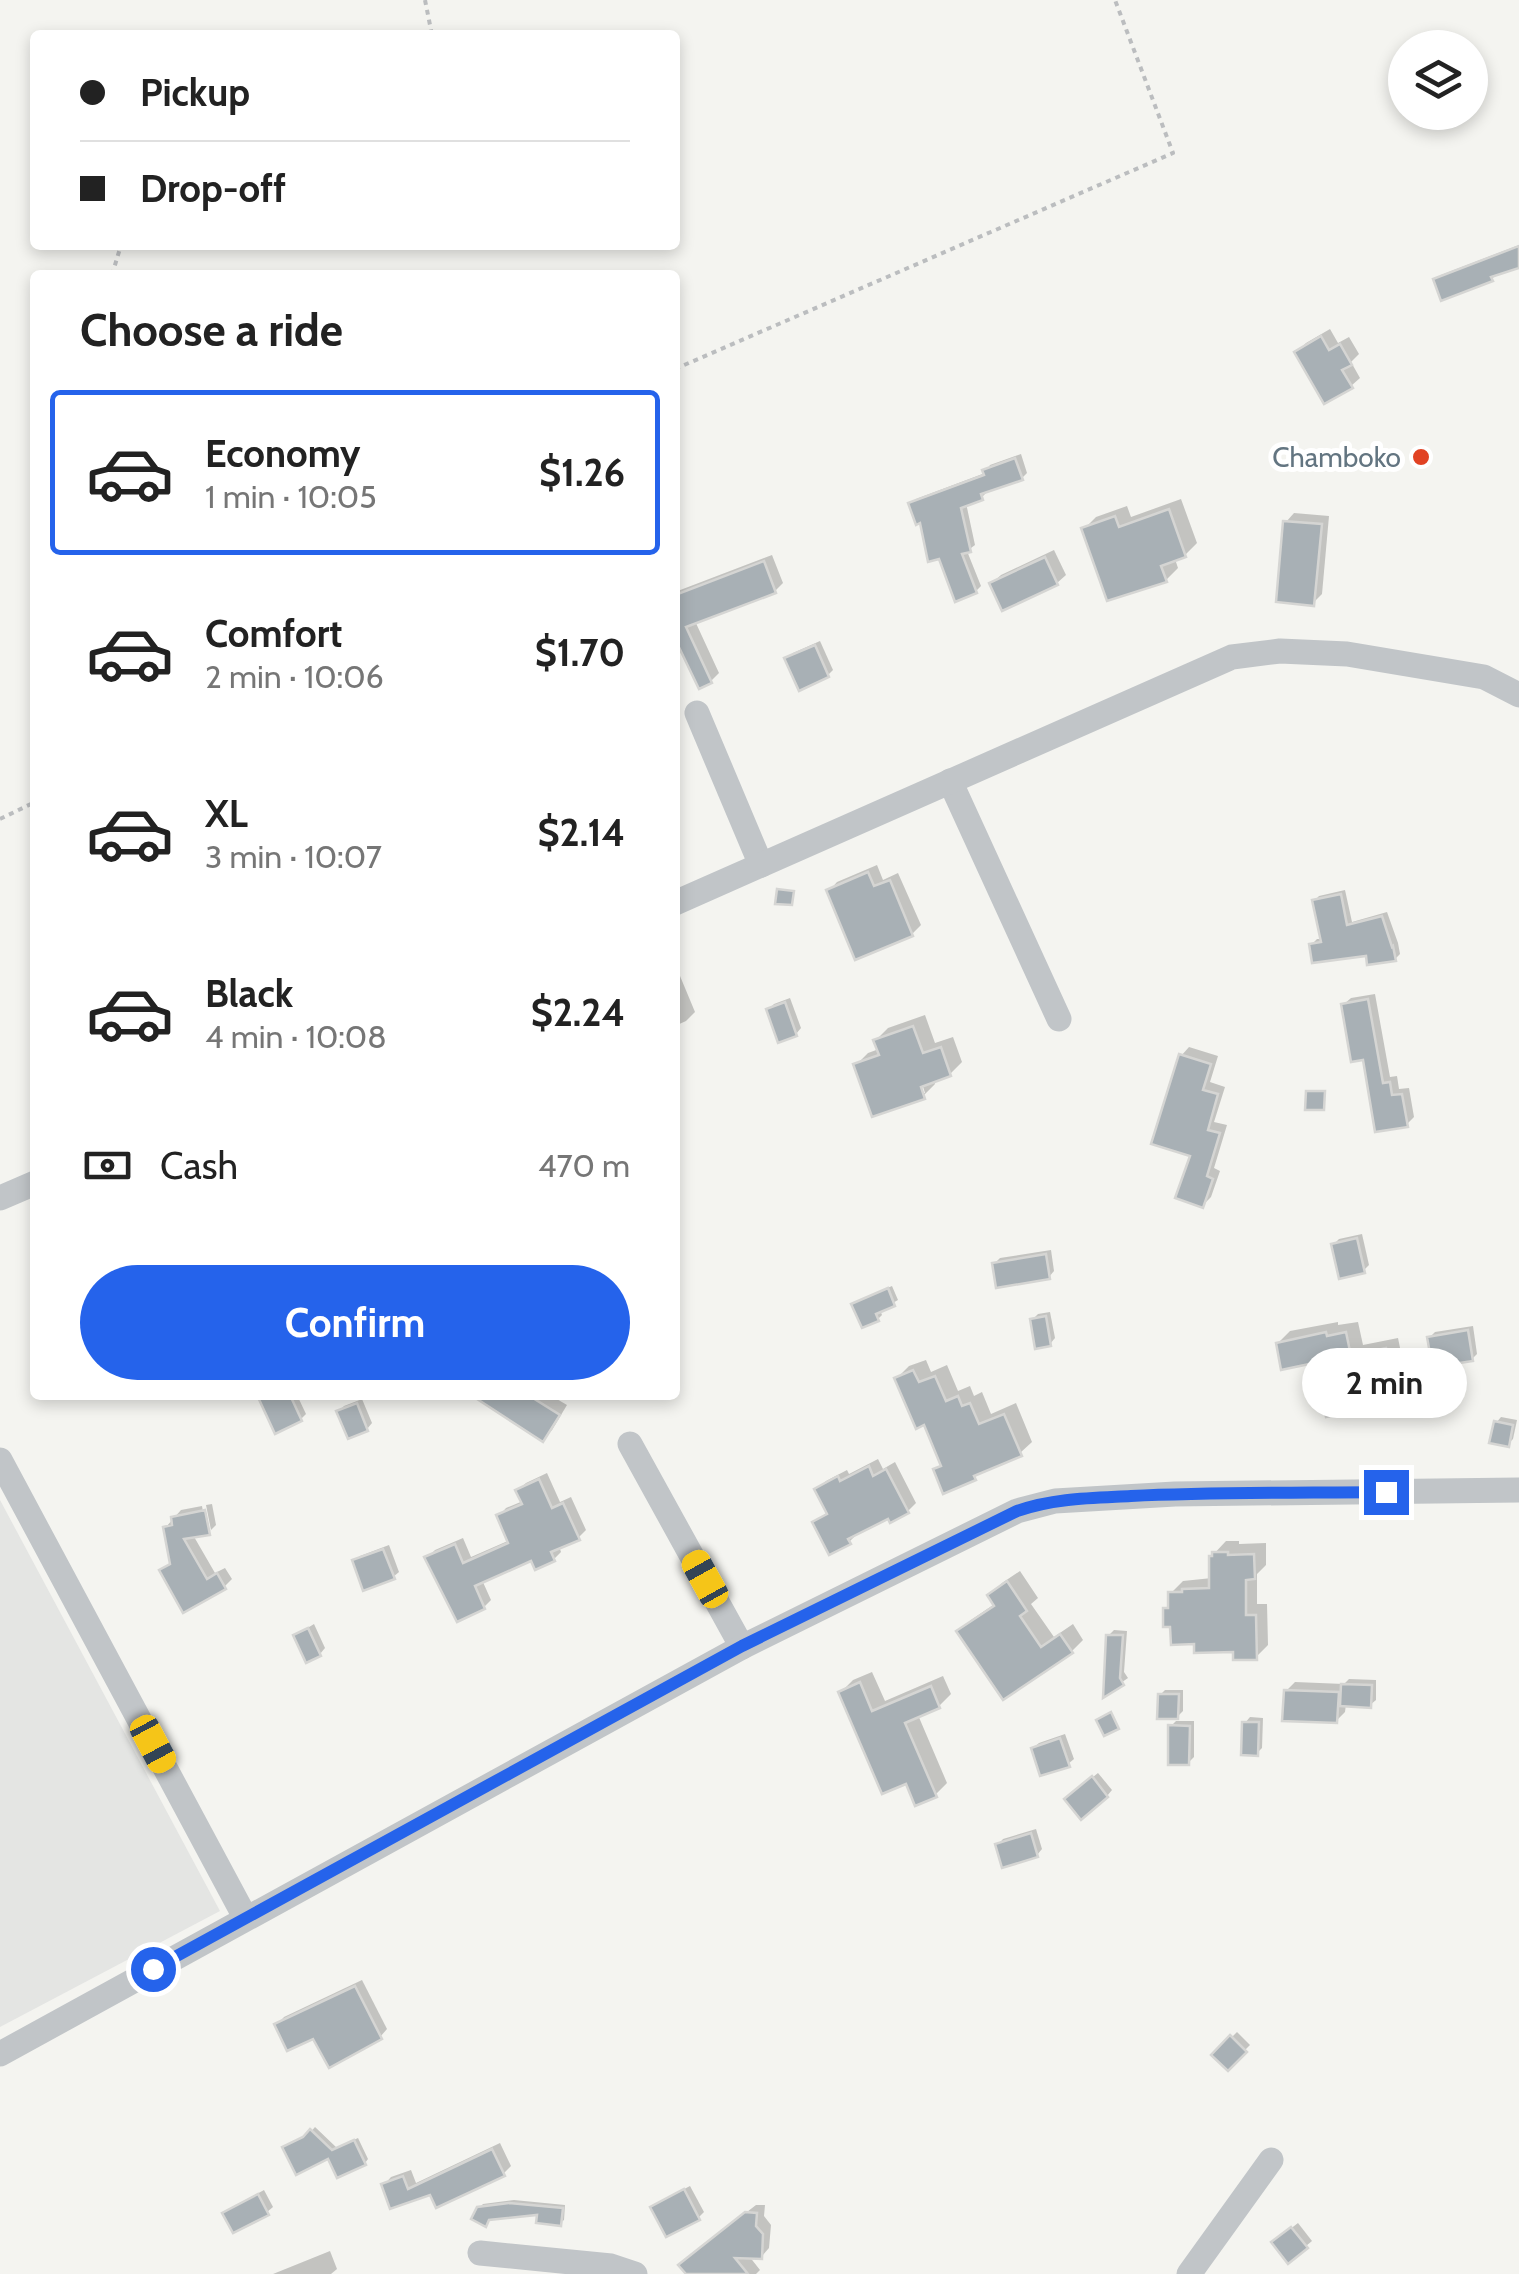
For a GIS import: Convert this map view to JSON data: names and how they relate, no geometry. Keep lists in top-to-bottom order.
{
  "places": ["Chamboko"],
  "page": {
    "banner": ["Pickup", "Drop-off"],
    "heading": "Choose a ride",
    "list": [
      {
        "name": "Economy",
        "note": "1 min · 10:05",
        "value": "$1.26"
      },
      {
        "name": "Comfort",
        "note": "2 min · 10:06",
        "value": "$1.70"
      },
      {
        "name": "XL",
        "note": "3 min · 10:07",
        "value": "$2.14"
      },
      {
        "name": "Black",
        "note": "4 min · 10:08",
        "value": "$2.24"
      }
    ],
    "pay": ["Cash", "470 m"],
    "buttons": "Confirm",
    "bubble": "2 min"
  }
}
